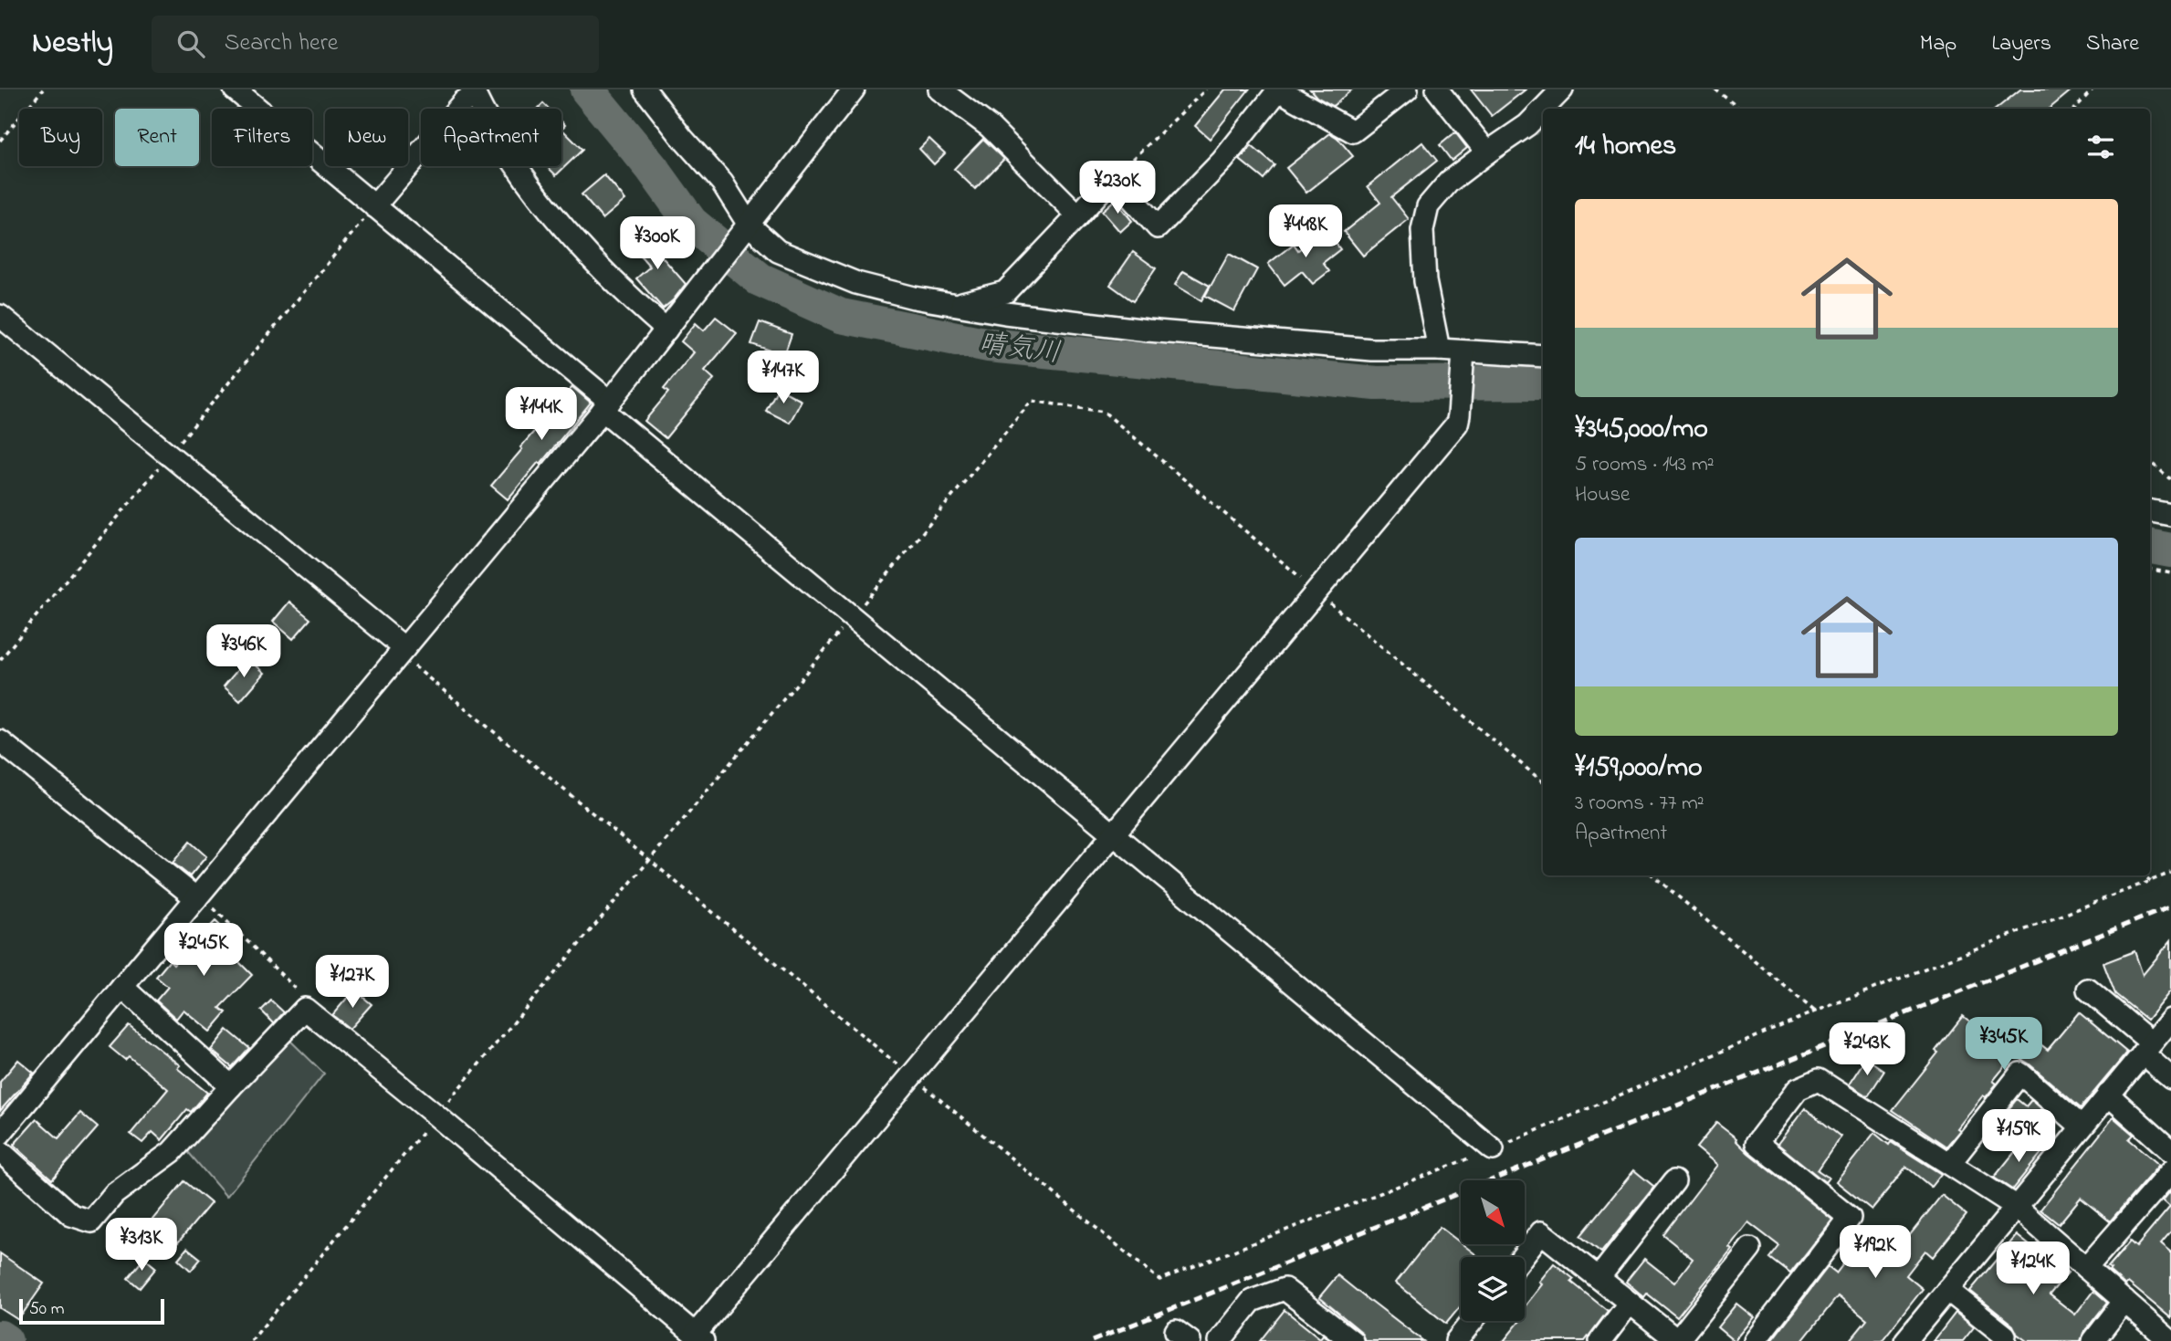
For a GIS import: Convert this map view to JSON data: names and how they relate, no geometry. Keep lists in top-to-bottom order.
{
  "water": ["晴気川"],
  "scale_bar": "50 m",
  "north": "bottom right",
  "page": {
    "header": "Nestly",
    "search": "Search here",
    "nav": ["Map", "Layers", "Share"],
    "chip": [
      "Buy",
      "Rent",
      "Filters",
      "New",
      "Apartment"
    ],
    "heading": "14 homes",
    "price": [
      "¥230K",
      "¥448K",
      "¥300K",
      "¥147K",
      "¥144K",
      "¥346K",
      "¥245K",
      "¥127K",
      "¥345K",
      "¥243K",
      "¥159K",
      "¥313K",
      "¥192K",
      "¥124K"
    ],
    "list": [
      {
        "name": "¥345,000/mo",
        "note": "5 rooms · 143 m² · House"
      },
      {
        "name": "¥159,000/mo",
        "note": "3 rooms · 77 m² · Apartment"
      }
    ],
    "scale": "50 m"
  }
}
